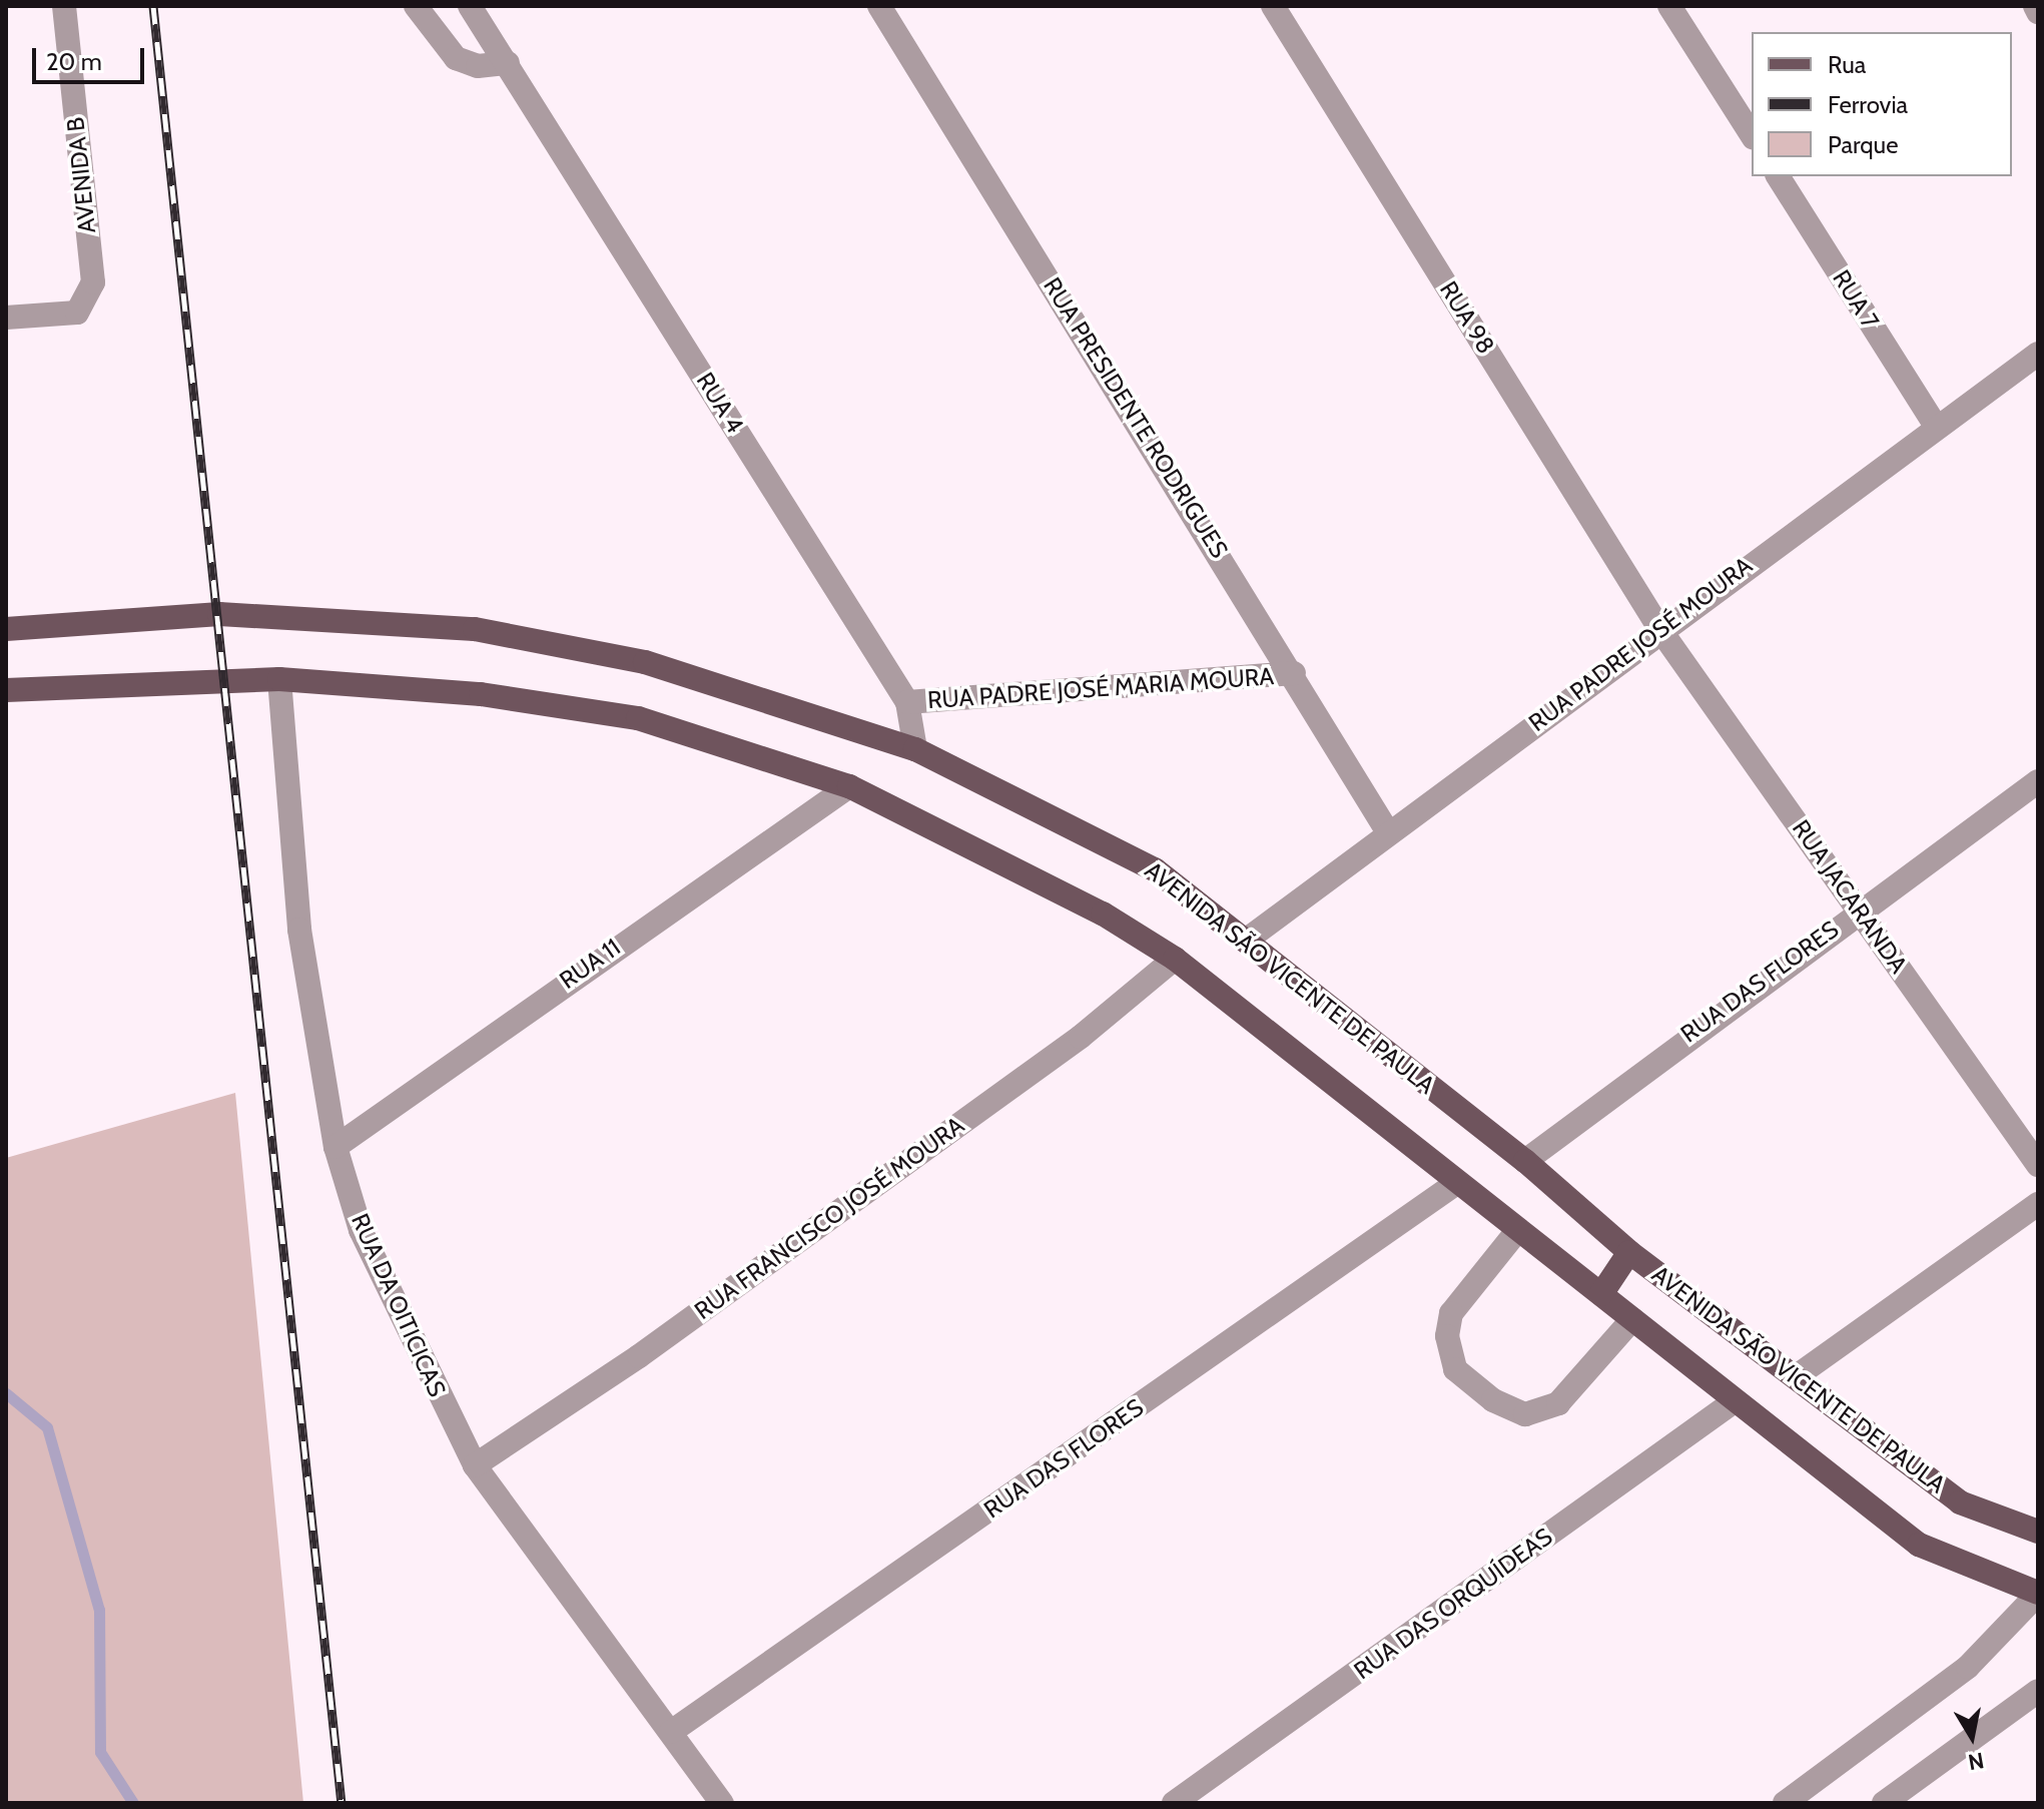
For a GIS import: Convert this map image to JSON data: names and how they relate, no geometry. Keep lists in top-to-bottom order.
{
  "streets": {
    "main road": ["AVENIDA SÃO VICENTE DE PAULA"],
    "street": [
      "AVENIDA B",
      "RUA 7",
      "RUA 98",
      "RUA 4",
      "RUA PRESIDENTE RODRIGUES",
      "RUA PADRE JOSÉ MOURA",
      "RUA PADRE JOSÉ MARIA MOURA",
      "RUA JACARANDA",
      "RUA 11",
      "RUA DAS FLORES",
      "RUA FRANCISCO JOSÉ MOURA",
      "RUA DA OITICICAS",
      "RUA DAS ORQUÍDEAS"
    ]
  },
  "crossings": [
    ["RUA 7", "RUA PADRE JOSÉ MOURA"],
    ["RUA 98", "RUA PADRE JOSÉ MOURA"],
    ["RUA 98", "RUA JACARANDA"],
    ["RUA 4", "RUA PADRE JOSÉ MARIA MOURA"],
    ["RUA 4", "AVENIDA SÃO VICENTE DE PAULA"],
    ["RUA PRESIDENTE RODRIGUES", "RUA PADRE JOSÉ MOURA"],
    ["RUA PRESIDENTE RODRIGUES", "RUA PADRE JOSÉ MARIA MOURA"],
    ["RUA PADRE JOSÉ MOURA", "RUA JACARANDA"],
    ["RUA PADRE JOSÉ MOURA", "AVENIDA SÃO VICENTE DE PAULA"],
    ["RUA JACARANDA", "RUA DAS FLORES"],
    ["RUA 11", "RUA DA OITICICAS"],
    ["AVENIDA SÃO VICENTE DE PAULA", "RUA DAS FLORES"],
    ["RUA DAS FLORES", "RUA DA OITICICAS"],
    ["RUA FRANCISCO JOSÉ MOURA", "RUA DA OITICICAS"]
  ],
  "legend": ["Rua", "Ferrovia", "Parque"],
  "scale_bar": "20 m",
  "north": "bottom"
}
